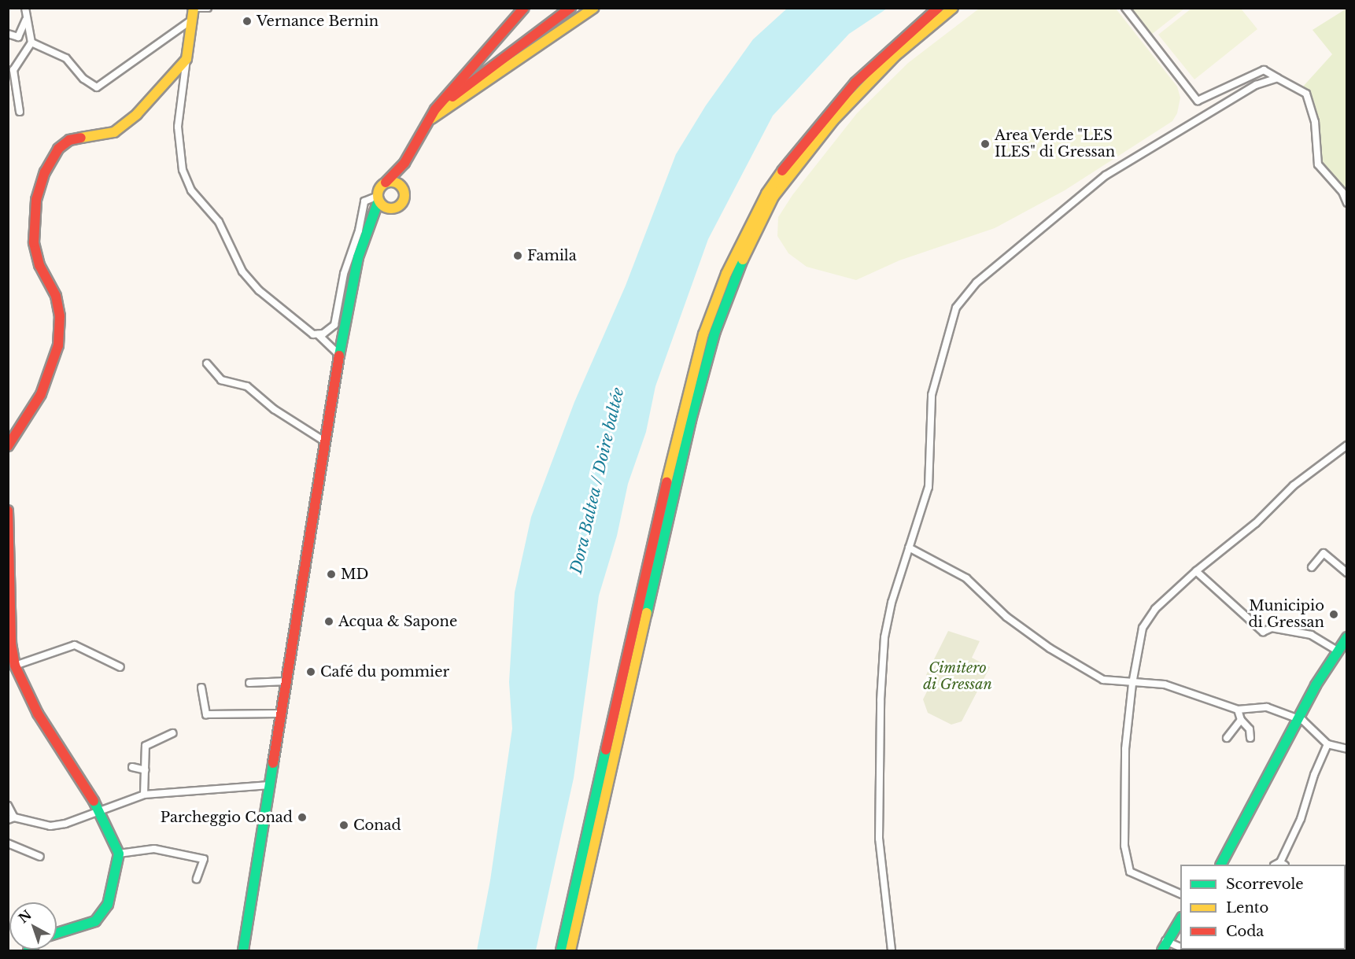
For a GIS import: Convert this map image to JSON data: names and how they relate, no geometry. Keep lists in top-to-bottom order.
{
  "water": ["Dora Baltea / Doire baltée"],
  "parks": ["Cimitero di Gressan"],
  "places": [
    "Vernance Bernin",
    "Area Verde \"LES ILES\" di Gressan",
    "Famila",
    "MD",
    "Municipio di Gressan",
    "Acqua & Sapone",
    "Café du pommier",
    "Parcheggio Conad",
    "Conad"
  ],
  "legend": ["Scorrevole", "Lento", "Coda"],
  "north": "top left"
}
